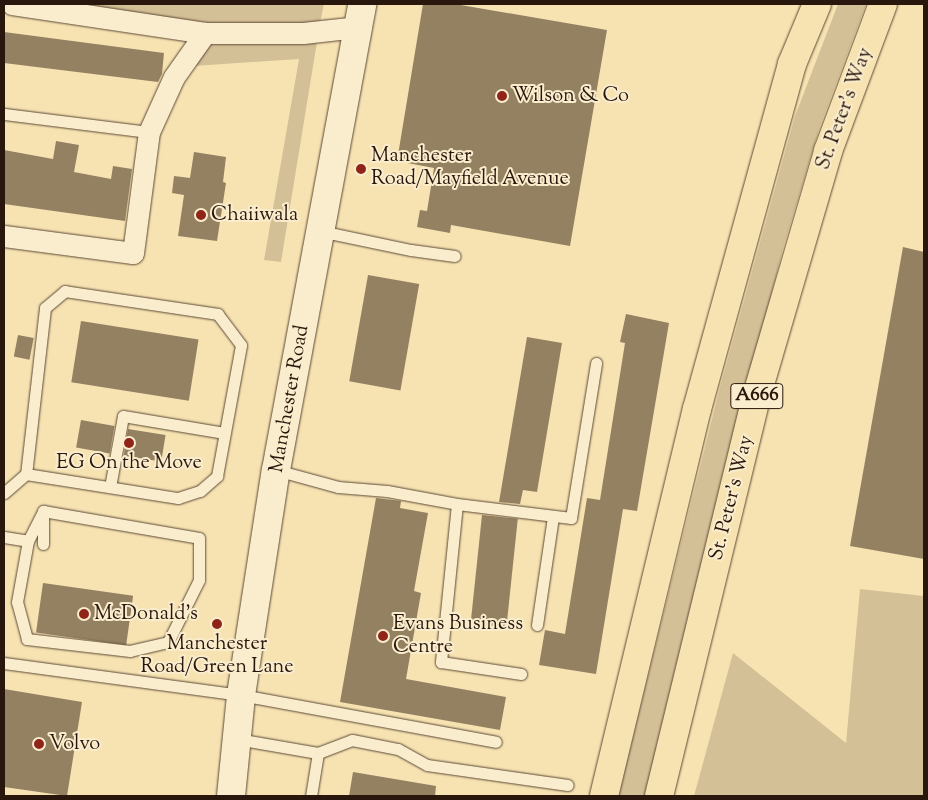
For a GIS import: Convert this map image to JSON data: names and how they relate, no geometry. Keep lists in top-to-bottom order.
{
  "streets": {
    "highway": ["St. Peter's Way", "A666"],
    "main road": ["Manchester Road"]
  },
  "places": [
    "Wilson & Co",
    "Manchester Road/Mayfield Avenue",
    "Chaiiwala",
    "EG On the Move",
    "McDonald's",
    "Manchester Road/Green Lane",
    "Evans Business Centre",
    "Volvo"
  ]
}
